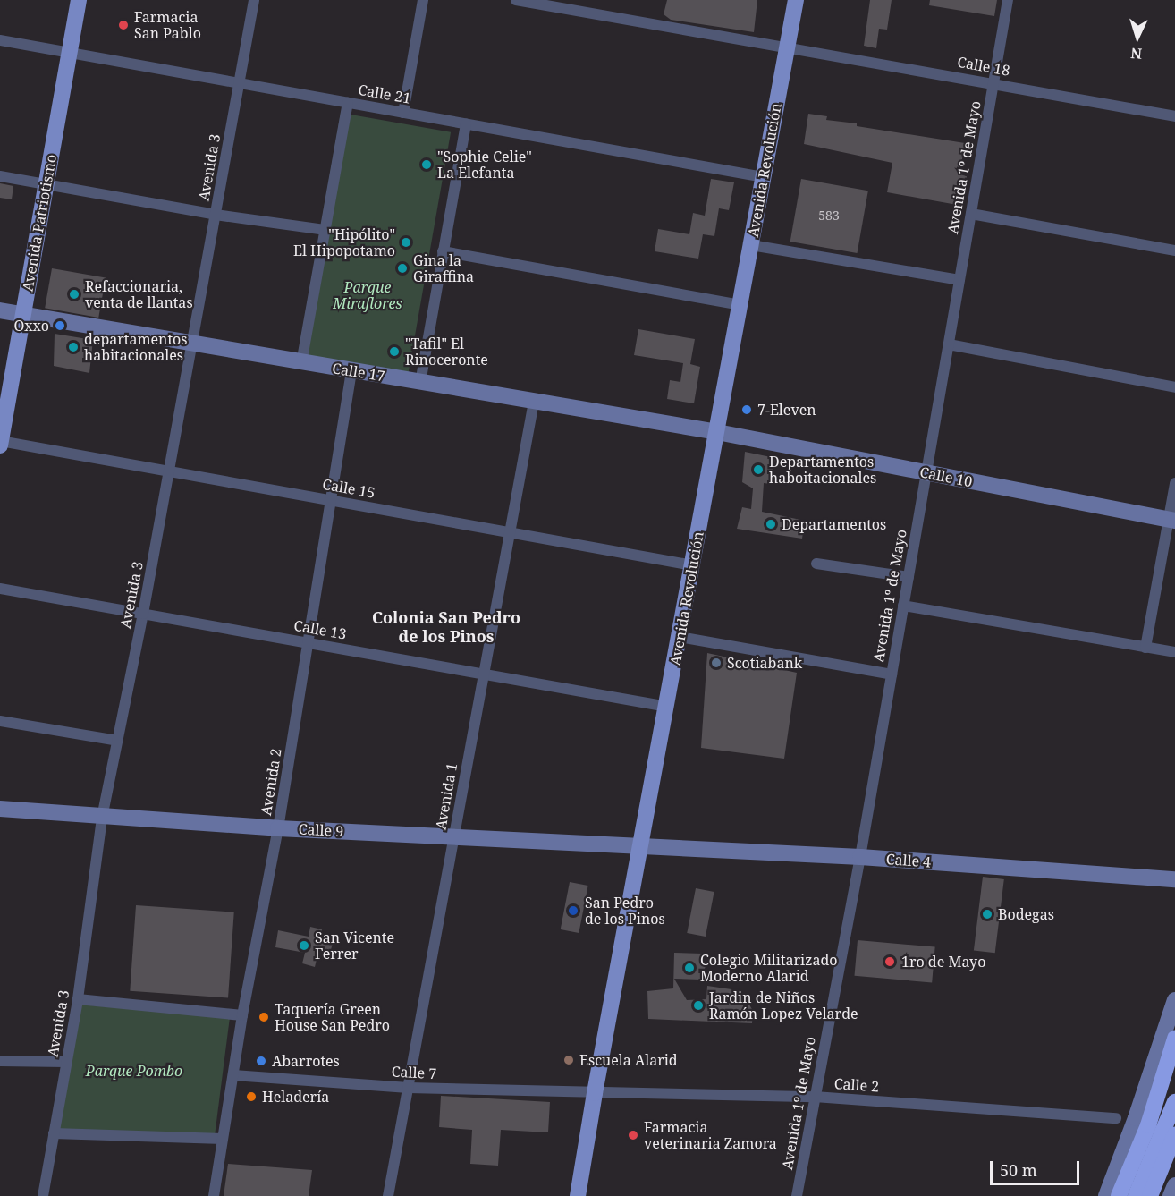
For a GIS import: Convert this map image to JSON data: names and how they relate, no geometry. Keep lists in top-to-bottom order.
{
  "streets": {
    "main road": ["Avenida Revolución", "Avenida Patriotismo"],
    "street": [
      "Calle 18",
      "Calle 21",
      "Avenida 3",
      "Avenida 1º de Mayo",
      "Calle 17",
      "Calle 10",
      "Calle 15",
      "Calle 13",
      "Avenida 2",
      "Avenida 1",
      "Calle 9",
      "Calle 4",
      "Calle 7",
      "Calle 2"
    ]
  },
  "crossings": [
    ["Calle 18", "Avenida 1º de Mayo"],
    ["Calle 18", "Avenida Revolución"],
    ["Calle 21", "Avenida 3"],
    ["Calle 21", "Avenida Revolución"],
    ["Calle 21", "Avenida Patriotismo"],
    ["Avenida 3", "Calle 17"],
    ["Avenida 3", "Calle 15"],
    ["Avenida 3", "Calle 13"],
    ["Avenida 3", "Calle 9"],
    ["Avenida 1º de Mayo", "Calle 10"],
    ["Avenida 1º de Mayo", "Calle 4"],
    ["Avenida 1º de Mayo", "Calle 2"],
    ["Avenida Revolución", "Calle 17"],
    ["Avenida Revolución", "Calle 10"],
    ["Avenida Revolución", "Calle 15"],
    ["Avenida Revolución", "Calle 13"],
    ["Avenida Revolución", "Calle 9"],
    ["Avenida Revolución", "Calle 4"],
    ["Avenida Revolución", "Calle 7"],
    ["Avenida Revolución", "Calle 2"],
    ["Avenida Patriotismo", "Calle 17"],
    ["Avenida Patriotismo", "Calle 15"],
    ["Calle 17", "Calle 10"],
    ["Calle 17", "Avenida 2"],
    ["Calle 17", "Avenida 1"],
    ["Calle 15", "Avenida 2"],
    ["Calle 15", "Avenida 1"],
    ["Calle 13", "Avenida 2"],
    ["Calle 13", "Avenida 1"],
    ["Avenida 2", "Calle 9"],
    ["Avenida 2", "Calle 7"],
    ["Avenida 1", "Calle 9"],
    ["Avenida 1", "Calle 7"],
    ["Calle 9", "Calle 4"],
    ["Calle 7", "Calle 2"]
  ],
  "districts": ["Colonia San Pedro de los Pinos"],
  "parks": ["Parque Miraflores", "Parque Pombo"],
  "places": [
    "Farmacia San Pablo",
    "\"Sophie Celie\" La Elefanta",
    "\"Hipólito\" El Hipopotamo",
    "Gina la Giraffina",
    "Refaccionaria, venta de llantas",
    "Oxxo",
    "departamentos habitacionales",
    "\"Tafil\" El Rinoceronte",
    "7-Eleven",
    "Departamentos haboitacionales",
    "Departamentos",
    "Scotiabank",
    "San Pedro de los Pinos",
    "Bodegas",
    "San Vicente Ferrer",
    "1ro de Mayo",
    "Colegio Militarizado Moderno Alarid",
    "Jardin de Niños Ramón Lopez Velarde",
    "Taquería Green House San Pedro",
    "Escuela Alarid",
    "Abarrotes",
    "Heladería",
    "Farmacia veterinaria Zamora"
  ],
  "house_numbers": ["583"],
  "scale_bar": "50 m",
  "north": "bottom"
}
